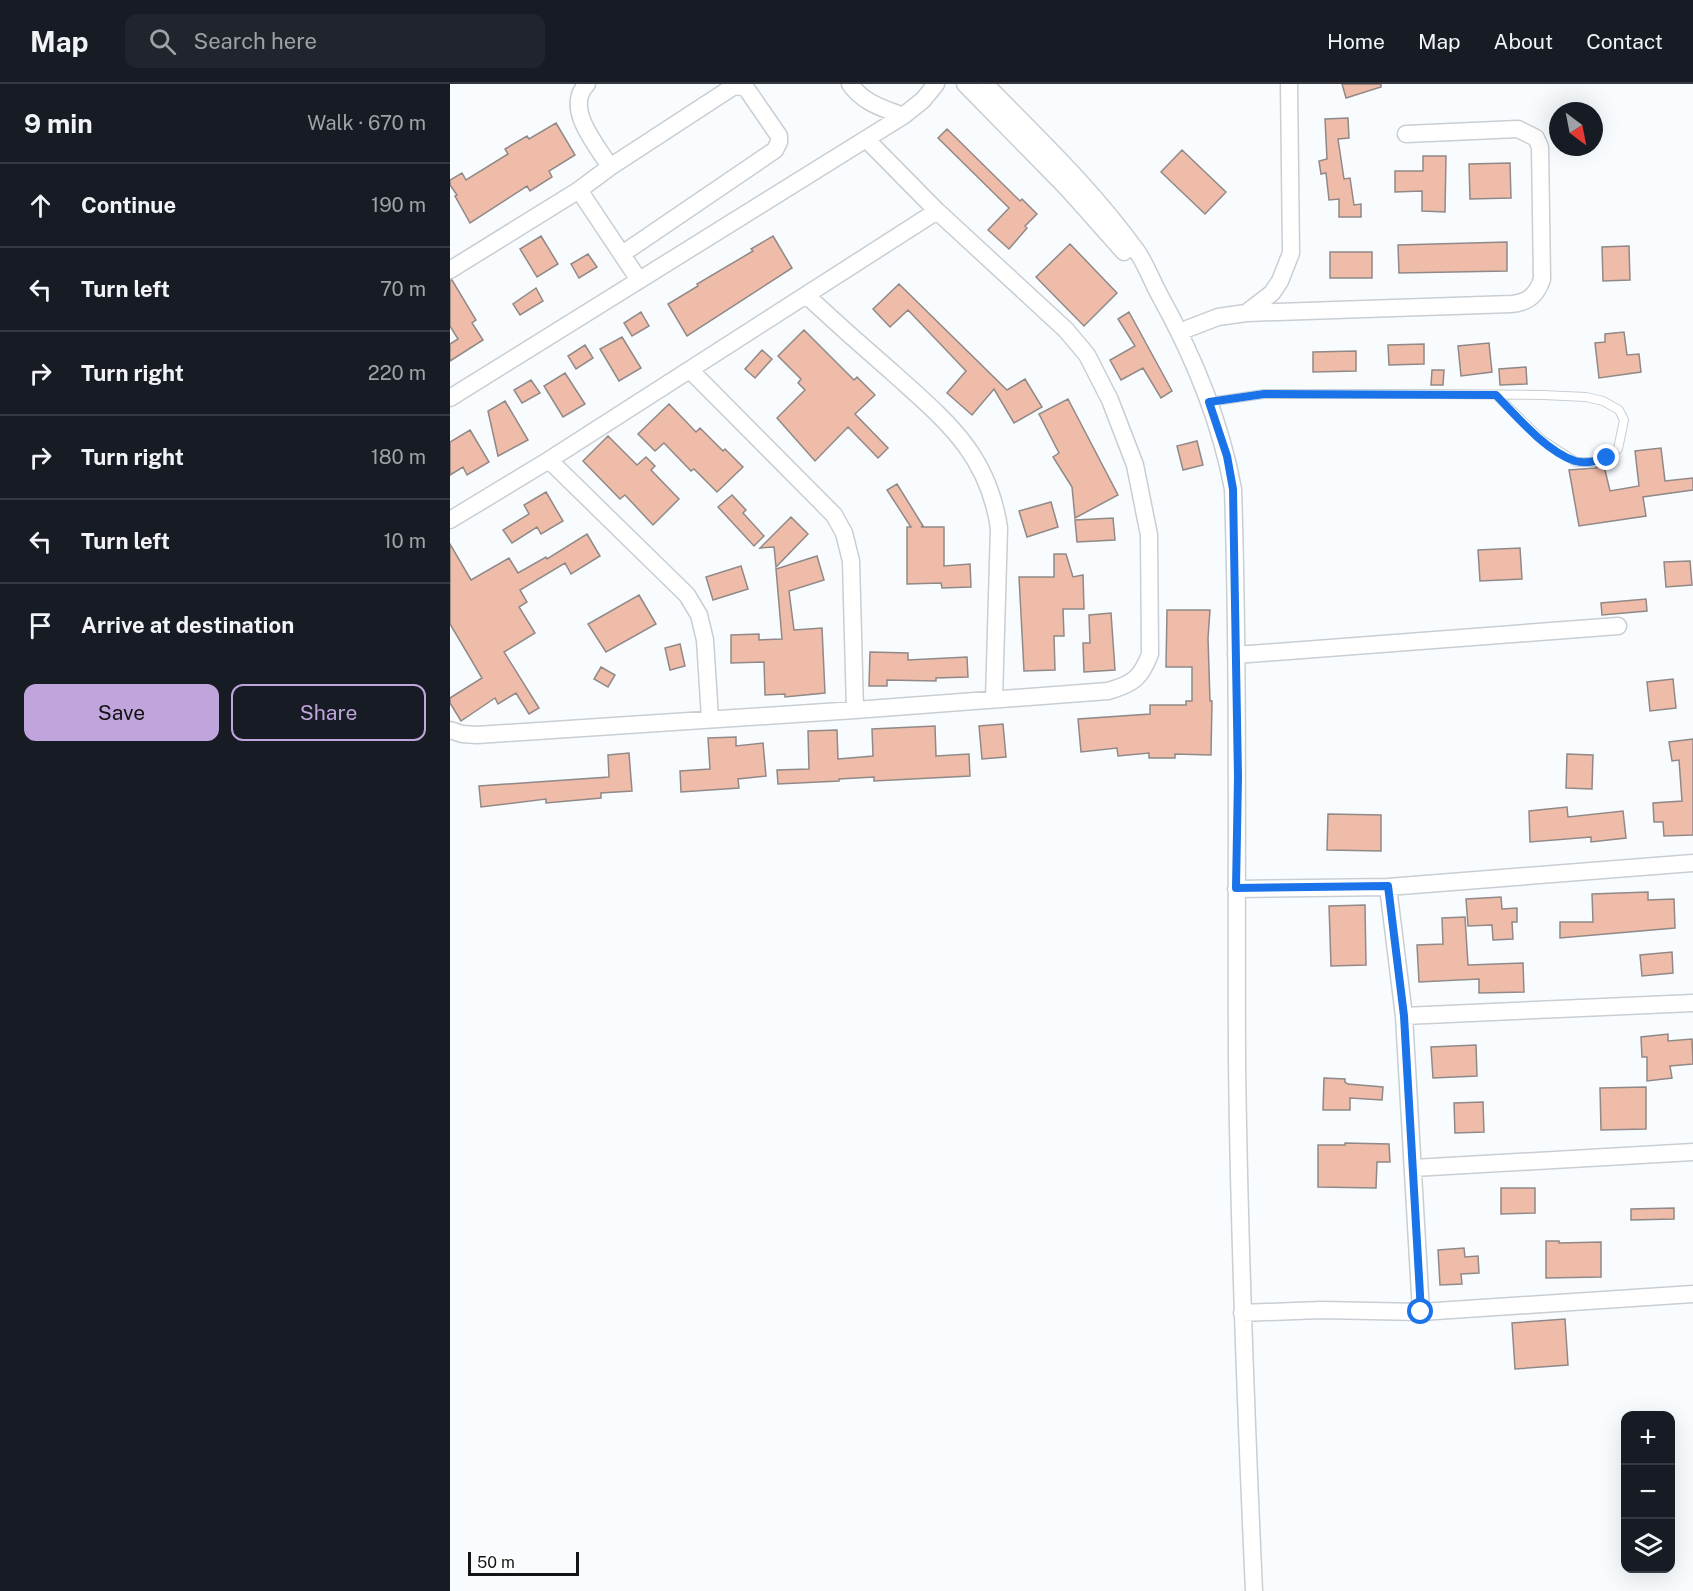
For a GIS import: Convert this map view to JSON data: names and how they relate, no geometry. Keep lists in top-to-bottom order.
{
  "scale_bar": "50 m",
  "north": "bottom right",
  "page": {
    "header": "Map",
    "search": "Search here",
    "nav": [
      "Home",
      "Map",
      "About",
      "Contact"
    ],
    "heading": ["9 min", "Walk · 670 m"],
    "list": [
      ["Continue", "190 m"],
      ["Turn left", "70 m"],
      ["Turn right", "220 m"],
      ["Turn right", "180 m"],
      ["Turn left", "10 m"],
      "Arrive at destination"
    ],
    "buttons": ["Save", "Share"],
    "map_buttons": ["+", "−"],
    "scale": "50 m"
  }
}
